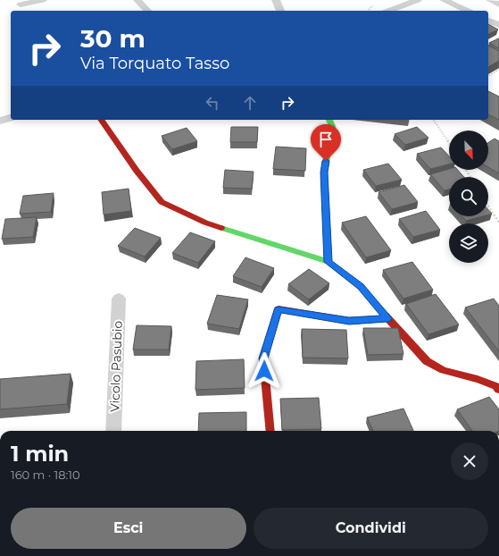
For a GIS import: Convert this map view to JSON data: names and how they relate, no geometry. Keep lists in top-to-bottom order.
{
  "streets": {
    "street": ["Vicolo Pasubio"]
  },
  "north": "bottom right",
  "page": {
    "turn": ["30 m", "Via Torquato Tasso"],
    "heading": ["1 min", "160 m · 18:10"],
    "buttons": ["Esci", "Condividi"]
  }
}
